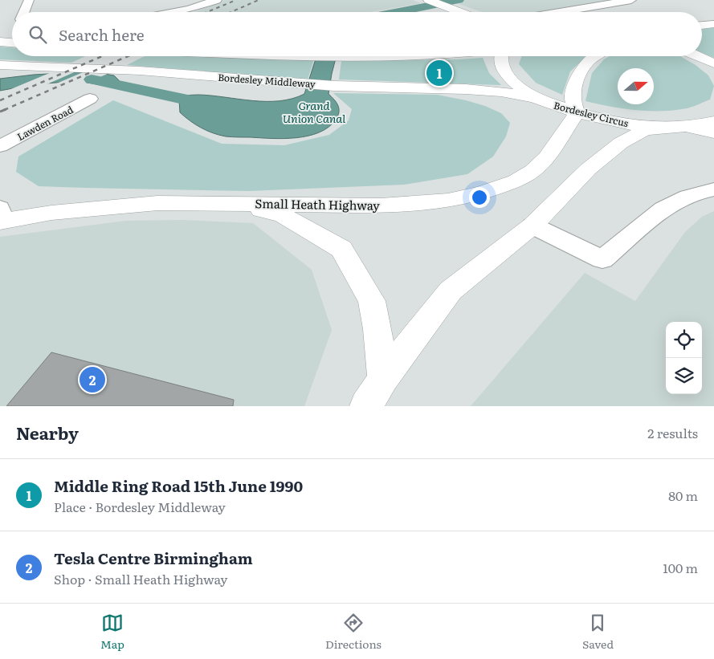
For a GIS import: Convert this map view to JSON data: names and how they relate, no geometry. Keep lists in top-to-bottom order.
{
  "streets": {
    "main road": ["Bordesley Middleway", "Bordesley Circus", "Small Heath Highway"],
    "street": ["Lawden Road"]
  },
  "crossings": [
    ["Bordesley Circus", "Small Heath Highway"]
  ],
  "water": ["Grand Union Canal"],
  "north": "right",
  "page": {
    "search": "Search here",
    "pins": ["1", "2"],
    "heading": ["Nearby", "2 results"],
    "list": [
      {
        "mark": "1",
        "name": "Middle Ring Road 15th June 1990",
        "note": "Place · Bordesley Middleway",
        "value": "80 m"
      },
      {
        "mark": "2",
        "name": "Tesla Centre Birmingham",
        "note": "Shop · Small Heath Highway",
        "value": "100 m"
      }
    ],
    "nav": ["Map", "Directions", "Saved"]
  }
}
